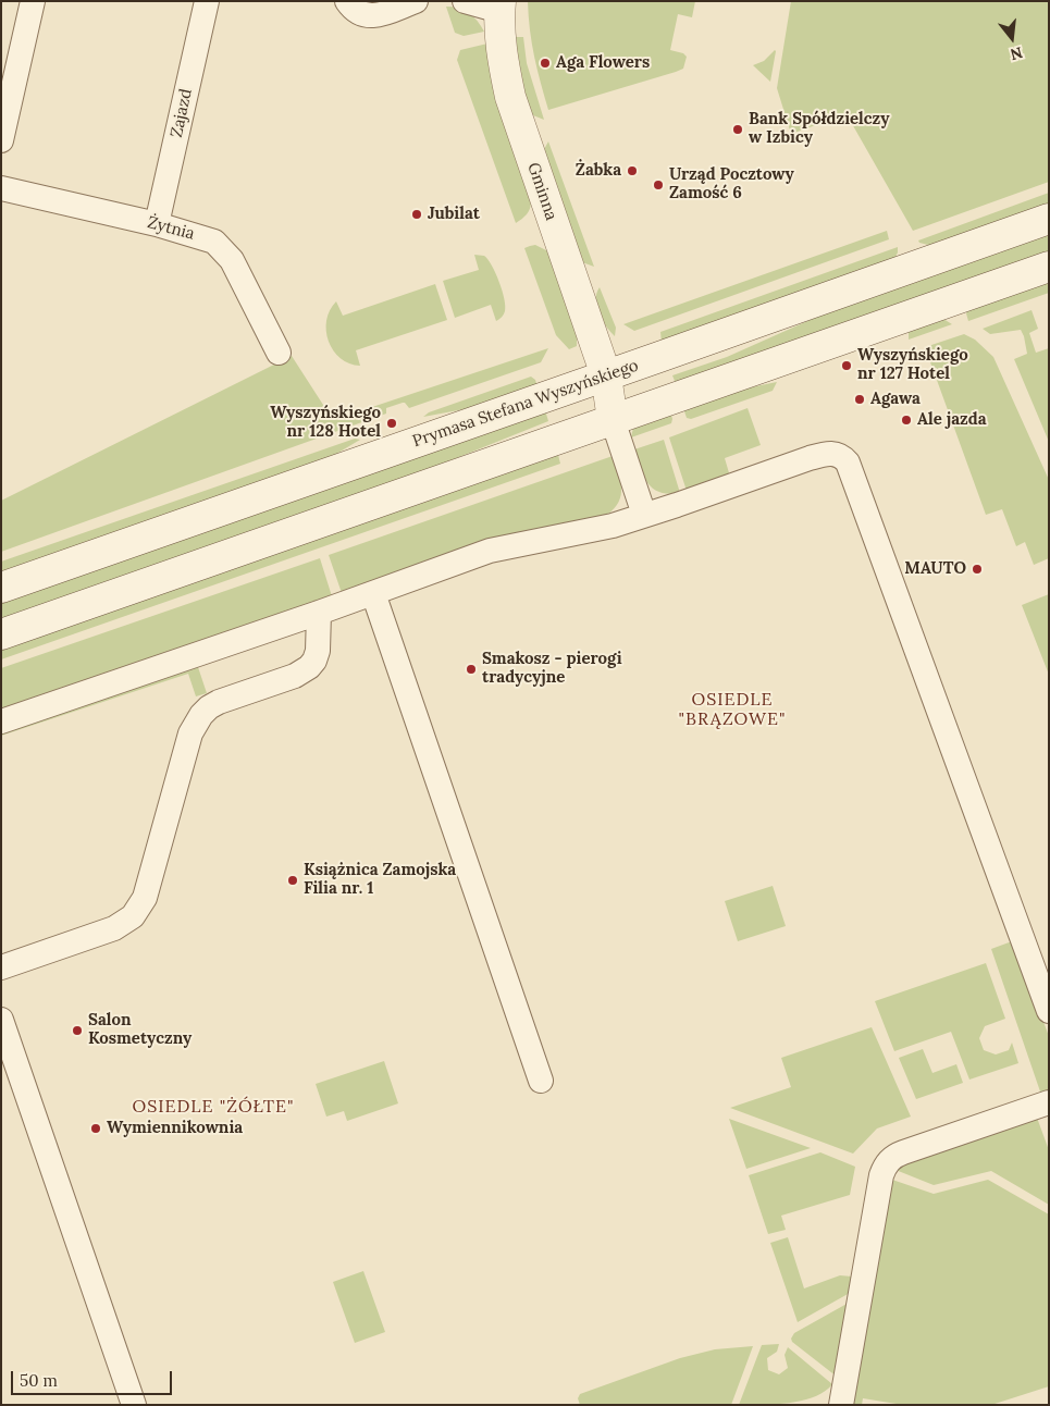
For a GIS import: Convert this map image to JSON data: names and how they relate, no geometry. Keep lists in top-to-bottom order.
{
  "streets": {
    "main road": ["Gminna", "Prymasa Stefana Wyszyńskiego"],
    "street": ["Zajazd", "Żytnia"]
  },
  "crossings": [
    ["Zajazd", "Żytnia"],
    ["Gminna", "Prymasa Stefana Wyszyńskiego"]
  ],
  "districts": ["OSIEDLE \"BRĄZOWE\"", "OSIEDLE \"ŻÓŁTE\""],
  "places": [
    "Aga Flowers",
    "Bank Spółdzielczy w Izbicy",
    "Żabka",
    "Urząd Pocztowy Zamość 6",
    "Jubilat",
    "Wyszyńskiego nr 127 Hotel",
    "Agawa",
    "Ale jazda",
    "Wyszyńskiego nr 128 Hotel",
    "MAUTO",
    "Smakosz - pierogi tradycyjne",
    "Książnica Zamojska Filia nr. 1",
    "Salon Kosmetyczny",
    "Wymiennikownia"
  ],
  "scale_bar": "50 m",
  "north": "bottom"
}
